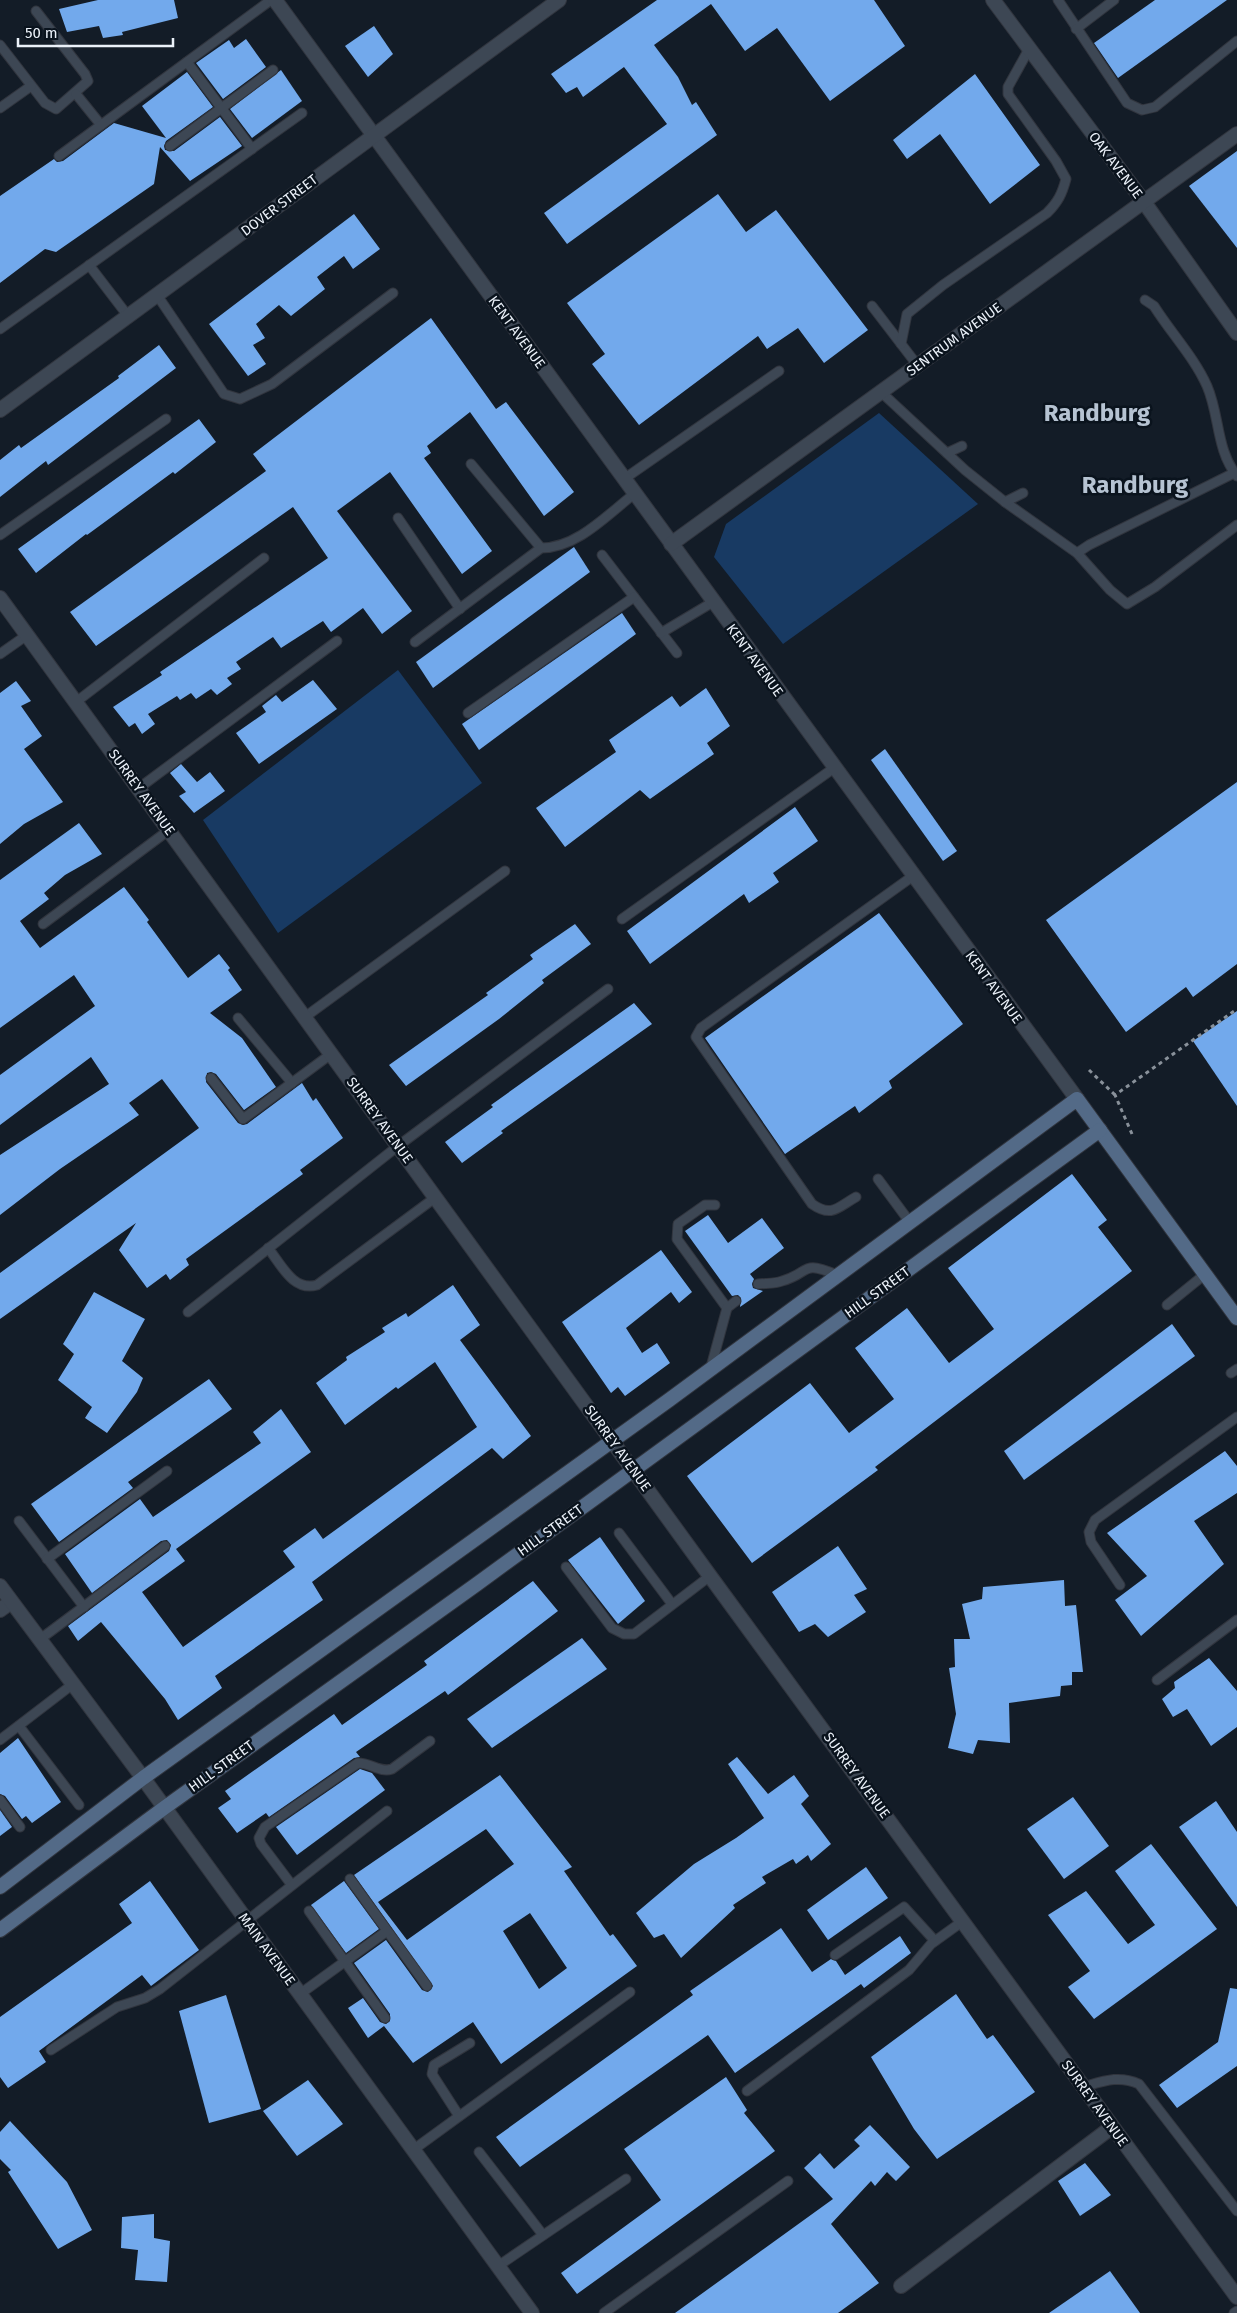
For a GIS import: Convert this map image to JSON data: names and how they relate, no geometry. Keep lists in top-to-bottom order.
{
  "streets": {
    "main road": ["KENT AVENUE", "HILL STREET"],
    "street": [
      "OAK AVENUE",
      "DOVER STREET",
      "SENTRUM AVENUE",
      "SURREY AVENUE",
      "MAIN AVENUE"
    ]
  },
  "crossings": [
    ["OAK AVENUE", "SENTRUM AVENUE"],
    ["DOVER STREET", "KENT AVENUE"],
    ["KENT AVENUE", "SENTRUM AVENUE"],
    ["KENT AVENUE", "HILL STREET"],
    ["SURREY AVENUE", "HILL STREET"],
    ["HILL STREET", "MAIN AVENUE"]
  ],
  "districts": ["Randburg", "Randburg"],
  "scale_bar": "50 m"
}
